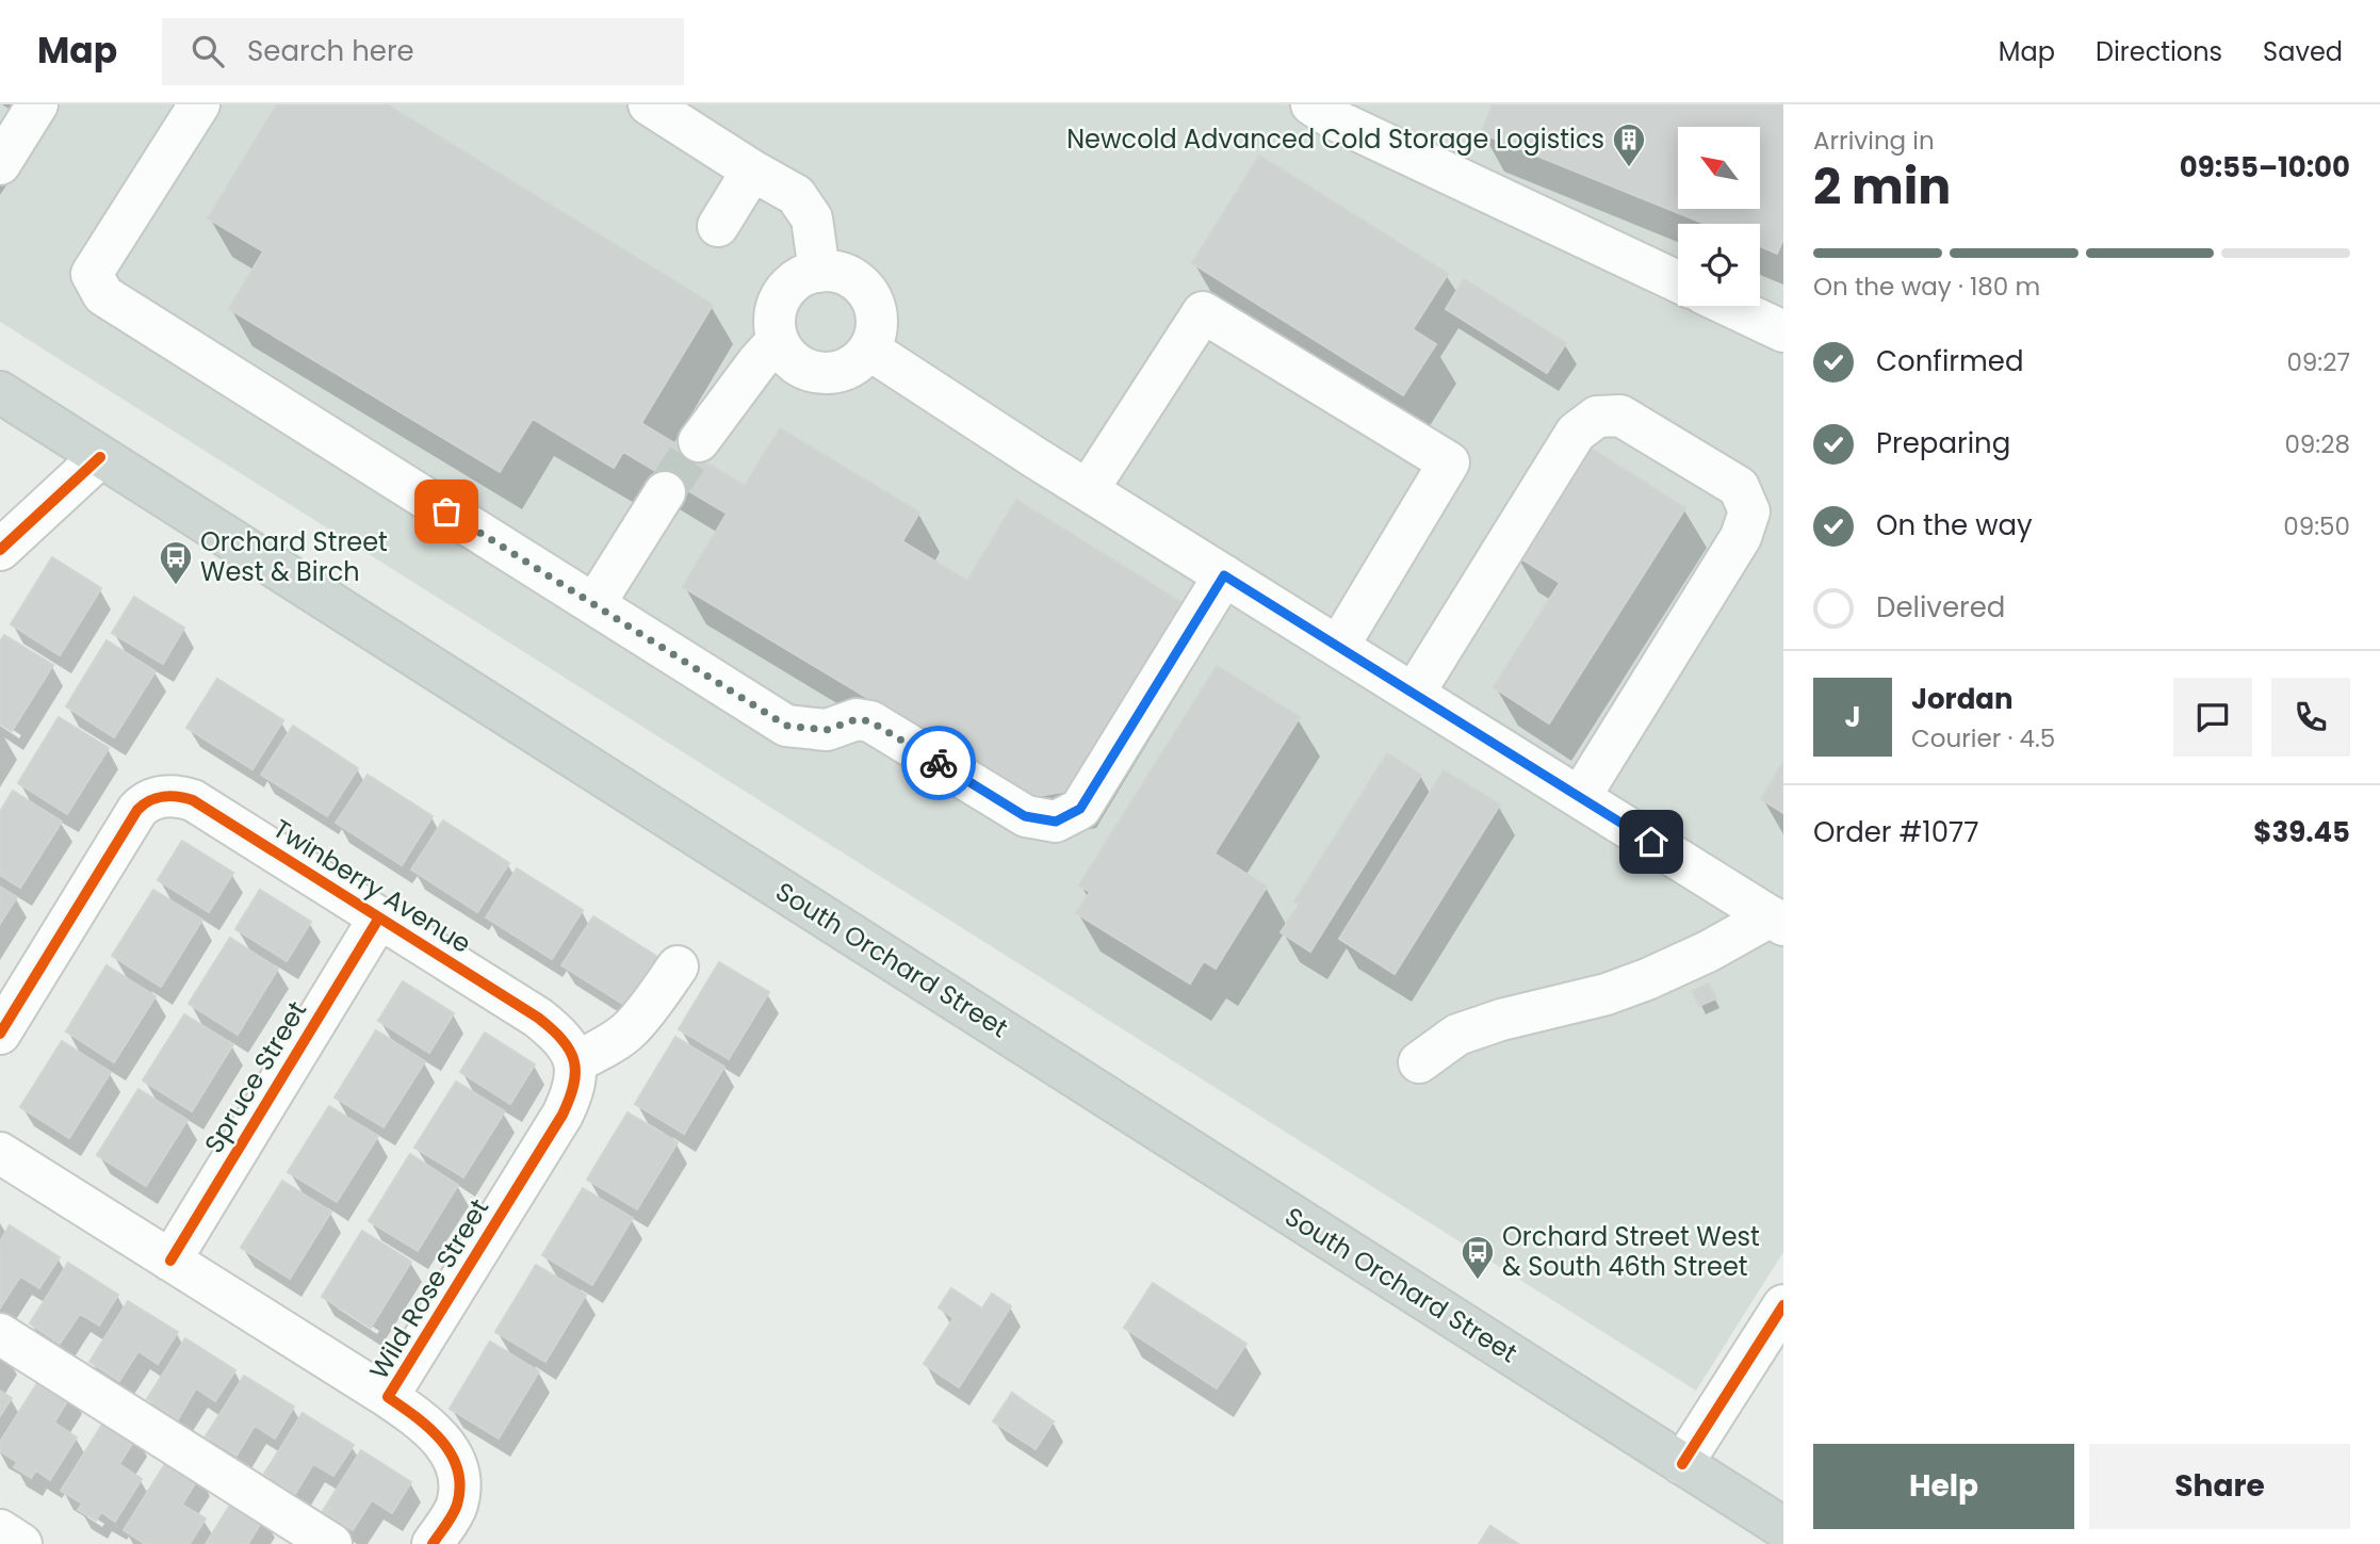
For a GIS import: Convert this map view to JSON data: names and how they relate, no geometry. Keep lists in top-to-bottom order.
{
  "streets": {
    "main road": ["South Orchard Street"],
    "street": ["Twinberry Avenue", "Spruce Street", "Wild Rose Street"]
  },
  "crossings": [
    ["Twinberry Avenue", "Spruce Street"],
    ["Twinberry Avenue", "Wild Rose Street"]
  ],
  "places": {
    "building": ["Newcold Advanced Cold Storage Logistics"],
    "bus stop": ["Orchard Street West & Birch", "Orchard Street West & South 46th Street"]
  },
  "north": "top left",
  "page": {
    "header": "Map",
    "search": "Search here",
    "nav": ["Map", "Directions", "Saved"],
    "heading": ["2 min", "Arriving in", "09:55–10:00"],
    "panel": [
      "Jordan",
      "Courier · 4.5",
      "Order #1077",
      "$39.45"
    ],
    "bar": "On the way · 180 m",
    "list": [
      ["Confirmed", "09:27"],
      ["Preparing", "09:28"],
      ["On the way", "09:50"],
      "Delivered"
    ],
    "round": "J",
    "buttons": ["Help", "Share"]
  }
}
